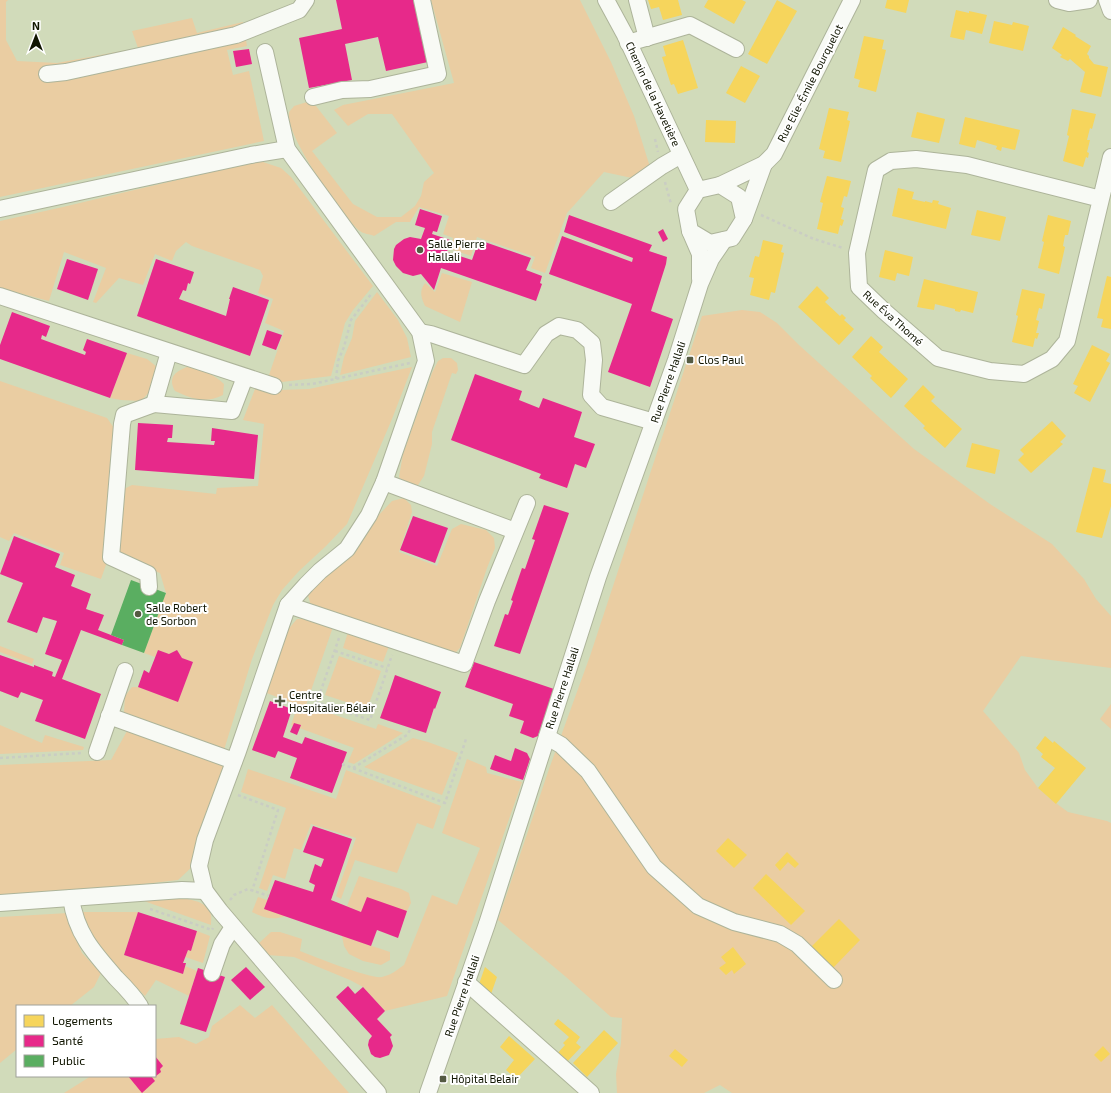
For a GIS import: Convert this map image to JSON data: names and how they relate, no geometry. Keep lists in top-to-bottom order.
{
  "streets": {
    "street": [
      "Rue Elie-Émile Bourquelot",
      "Chemin de la Havetière",
      "Rue Éva Thomé",
      "Rue Pierre Hallali"
    ]
  },
  "crossings": [
    ["Rue Elie-Émile Bourquelot", "Chemin de la Havetière"],
    ["Rue Elie-Émile Bourquelot", "Rue Pierre Hallali"],
    ["Chemin de la Havetière", "Rue Pierre Hallali"]
  ],
  "places": {
    "other": ["Salle Pierre Hallali", "Salle Robert de Sorbon"],
    "transit": ["Clos Paul", "Hôpital Belair"],
    "health": ["Centre Hospitalier Bélair"]
  },
  "legend": ["Logements", "Santé", "Public"],
  "north": "top"
}
